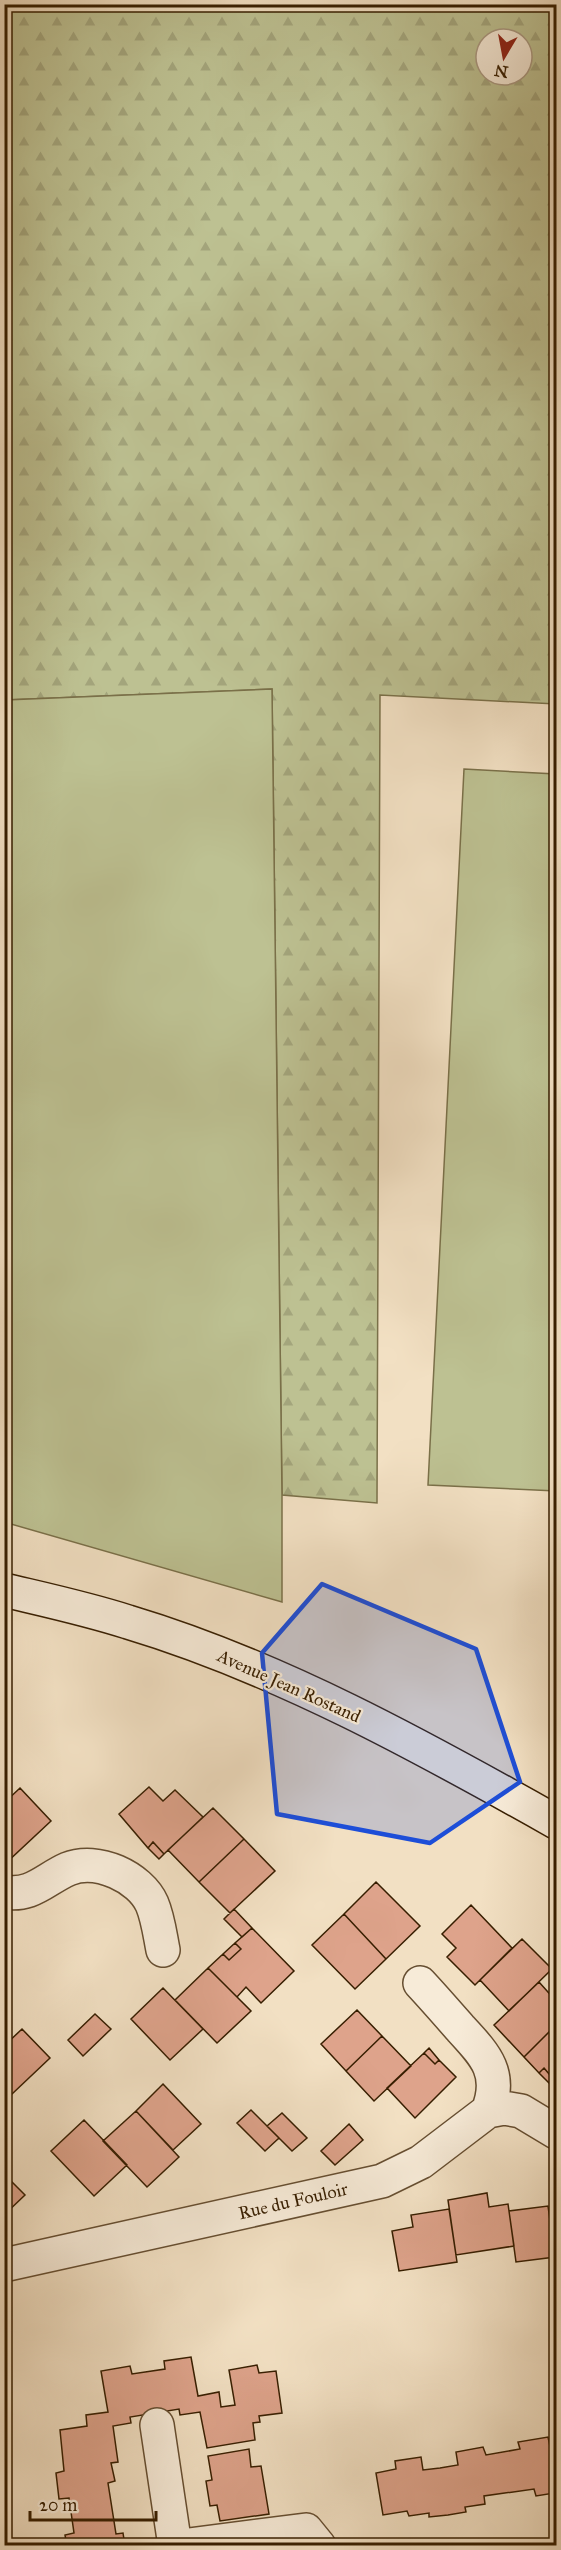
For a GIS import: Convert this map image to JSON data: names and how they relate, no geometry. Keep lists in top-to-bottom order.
{
  "streets": {
    "street": ["Avenue Jean Rostand", "Rue du Fouloir"]
  },
  "scale_bar": "20 m",
  "north": "bottom"
}
